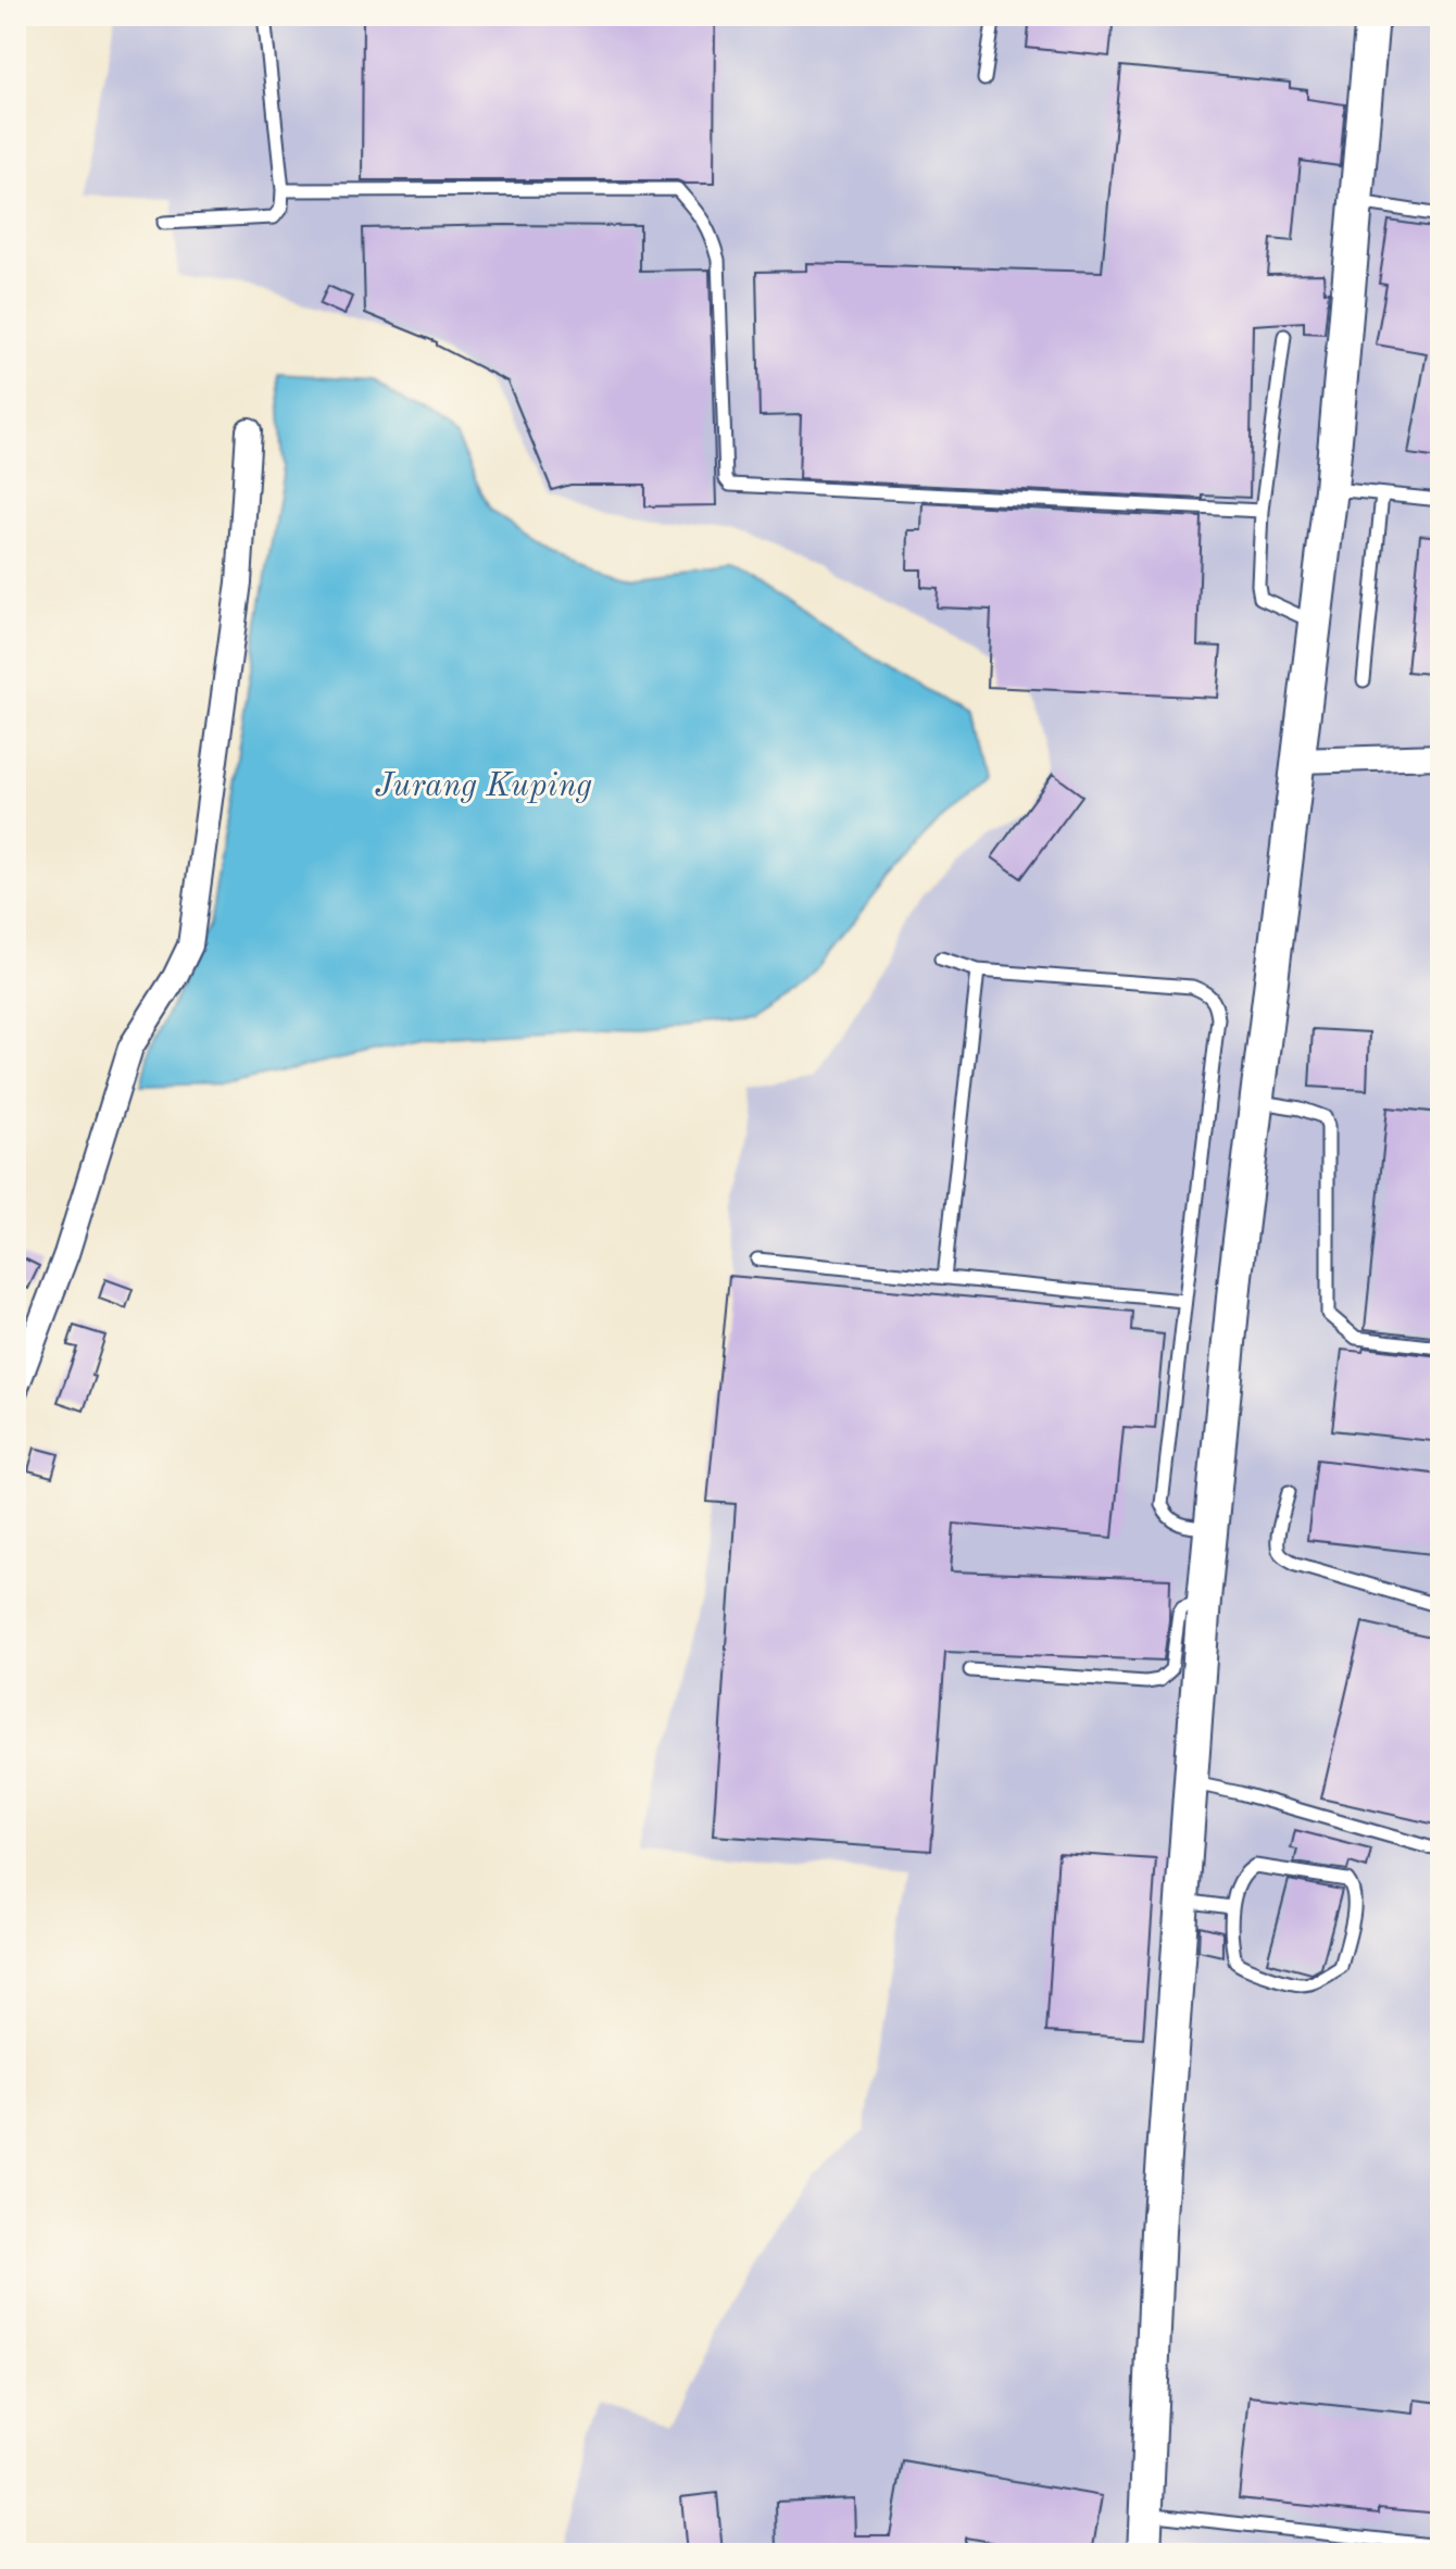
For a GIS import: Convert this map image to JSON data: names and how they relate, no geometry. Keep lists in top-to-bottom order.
{
  "water": ["Jurang Kuping"]
}
